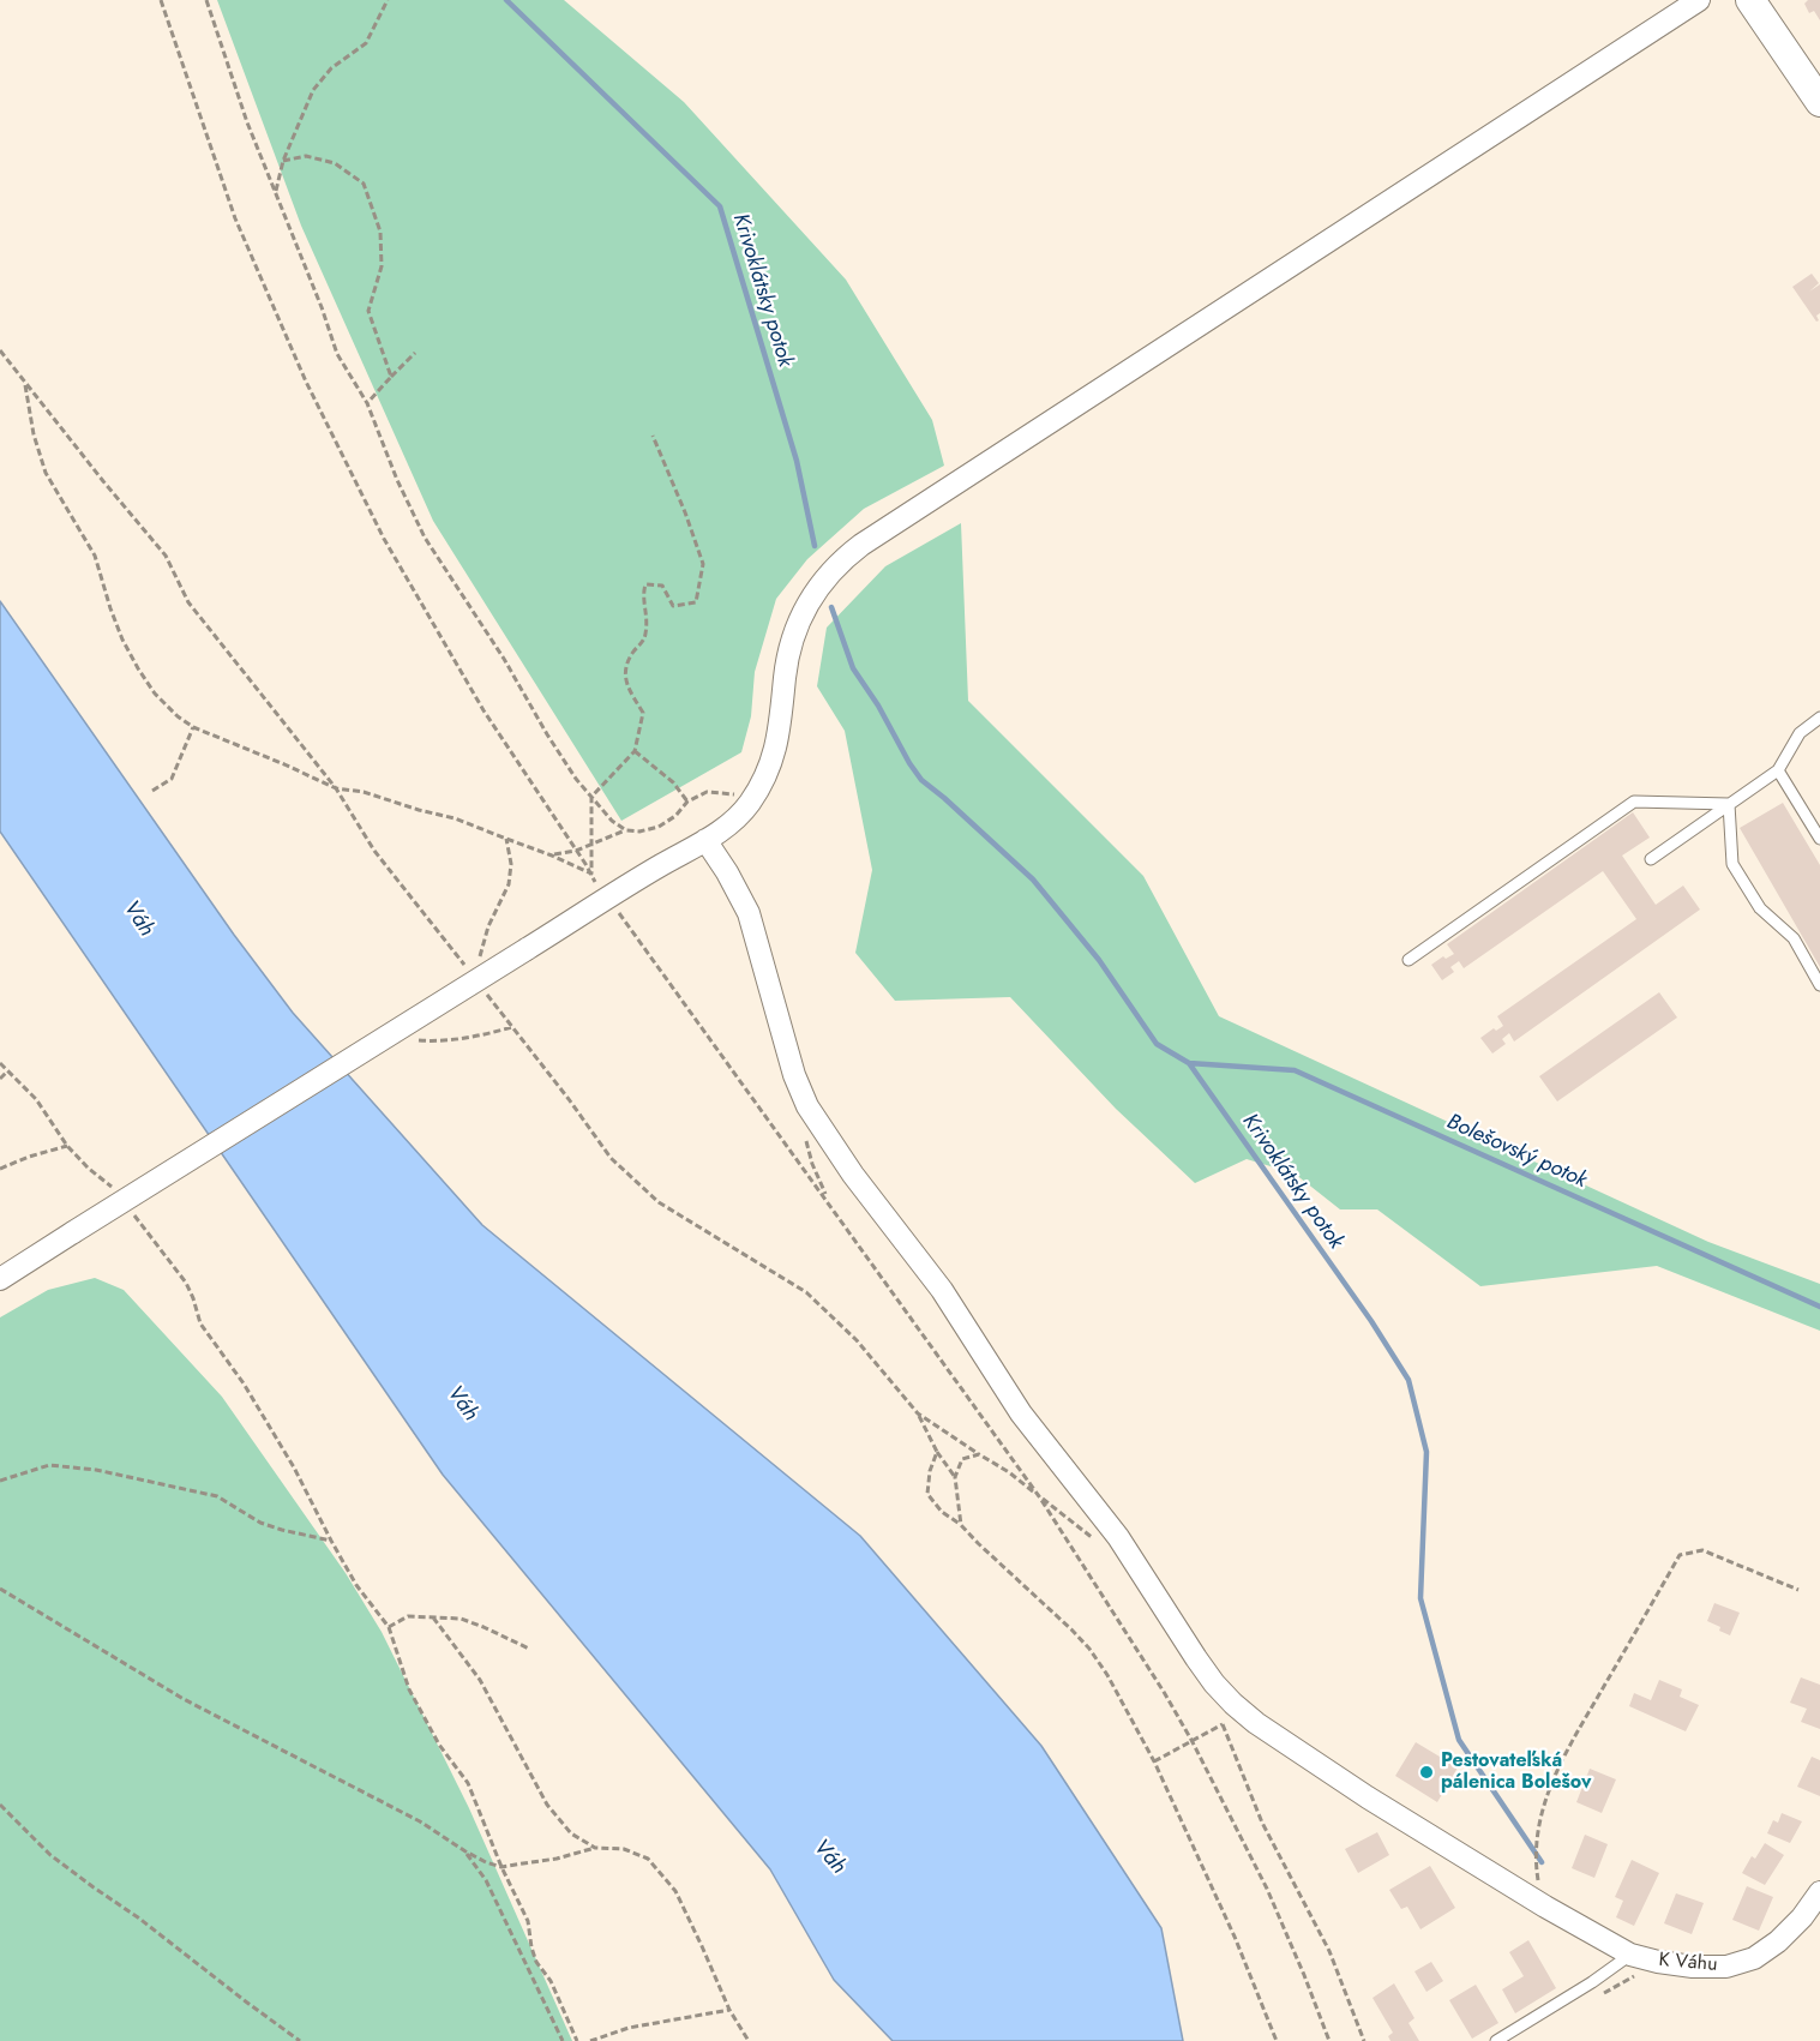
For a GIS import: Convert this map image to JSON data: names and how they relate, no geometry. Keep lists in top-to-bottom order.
{
  "streets": {
    "street": ["K Váhu"]
  },
  "water": ["Krivoklátsky potok", "Váh", "Bolešovský potok"],
  "places": ["Pestovateľská pálenica Bolešov"]
}
